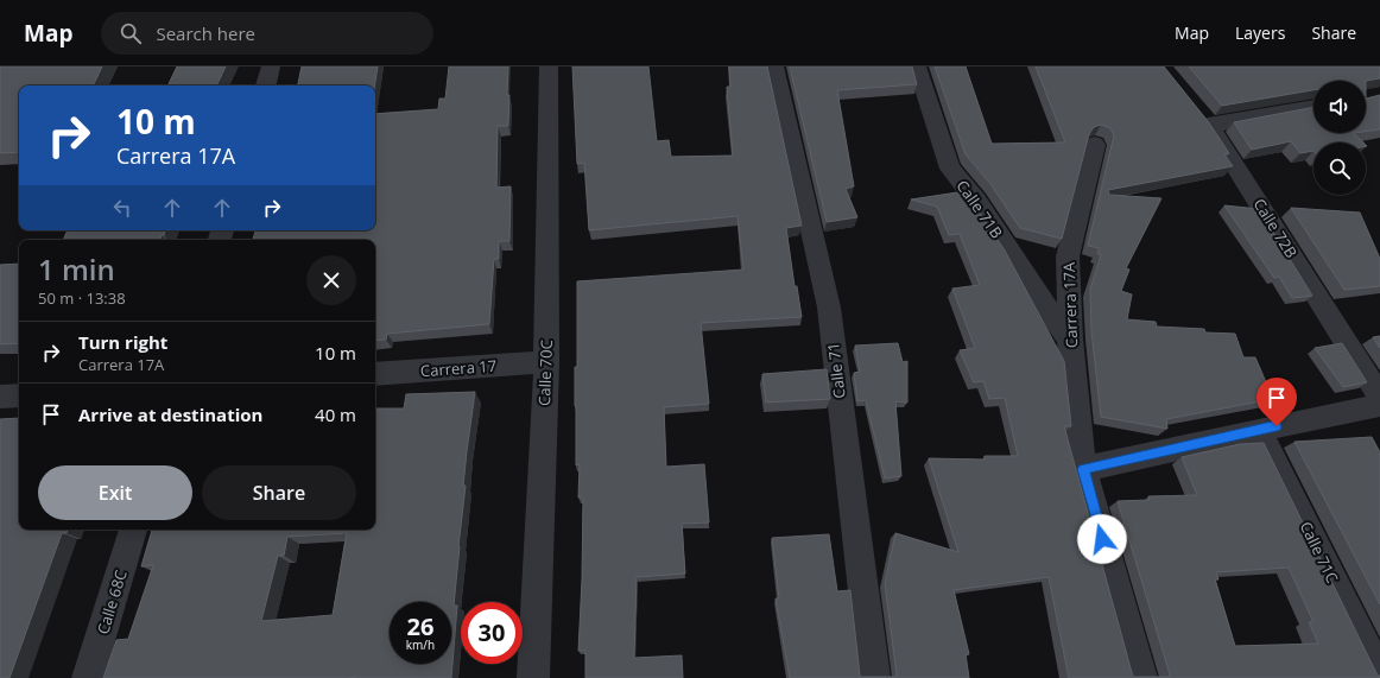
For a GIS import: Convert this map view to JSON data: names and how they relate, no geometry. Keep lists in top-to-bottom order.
{
  "streets": {
    "street": [
      "Calle 71B",
      "Calle 72B",
      "Carrera 17A",
      "Carrera 17",
      "Calle 71",
      "Calle 70C",
      "Calle 71C",
      "Calle 68C"
    ]
  },
  "crossings": [
    ["Calle 71B", "Carrera 17A"],
    ["Carrera 17", "Calle 70C"]
  ],
  "page": {
    "header": "Map",
    "search": "Search here",
    "nav": ["Map", "Layers", "Share"],
    "turn": ["10 m", "Carrera 17A"],
    "heading": ["1 min", "50 m · 13:38"],
    "list": [
      {
        "name": "Turn right",
        "note": "Carrera 17A",
        "value": "10 m"
      },
      {
        "name": "Arrive at destination",
        "value": "40 m"
      }
    ],
    "buttons": ["Exit", "Share"],
    "speed": "26 km/h",
    "limit": "30"
  }
}
